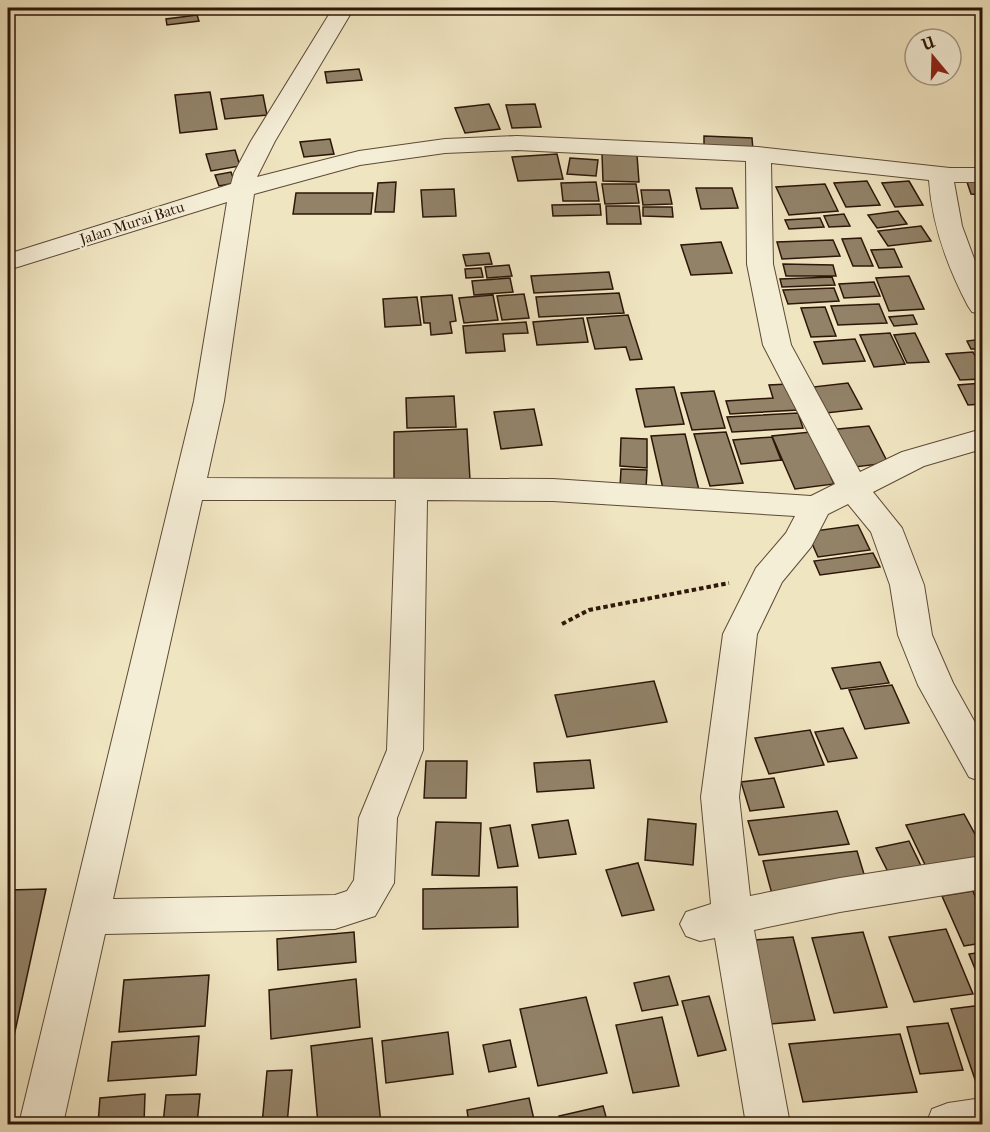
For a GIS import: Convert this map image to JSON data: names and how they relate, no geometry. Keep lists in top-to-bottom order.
{
  "streets": {
    "street": ["Jalan Murai Batu"]
  },
  "north": "top"
}
